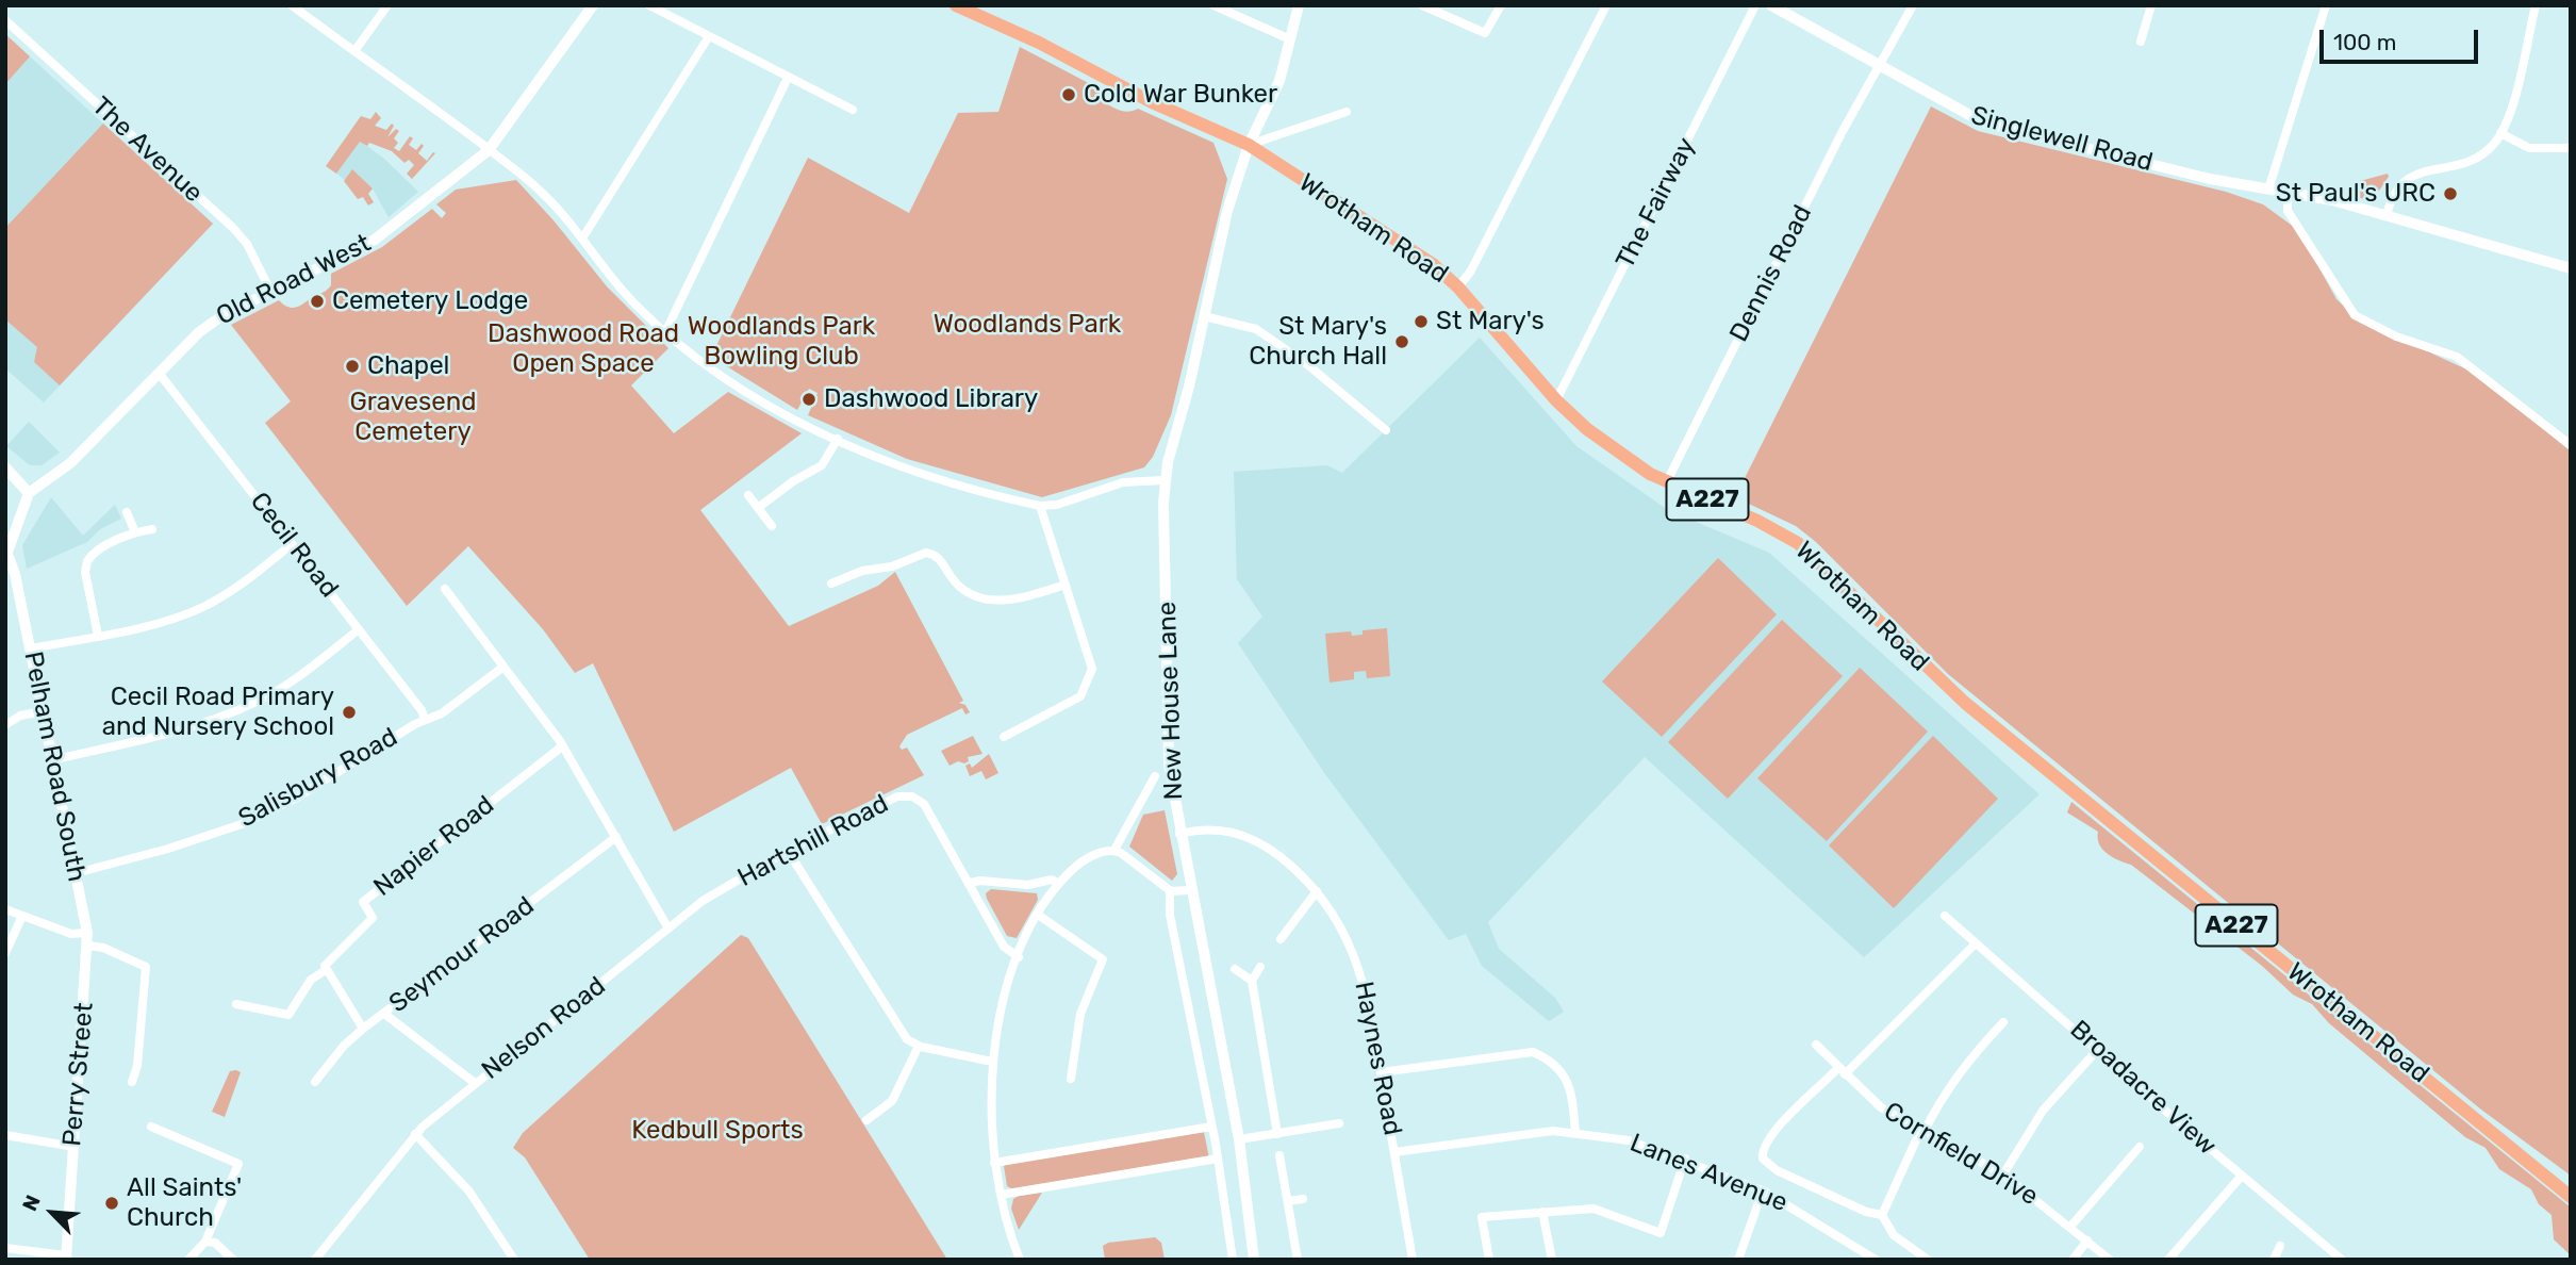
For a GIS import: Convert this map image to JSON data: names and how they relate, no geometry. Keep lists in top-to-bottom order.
{
  "streets": {
    "main road": ["Wrotham Road", "A227"],
    "street": [
      "Singlewell Road",
      "The Avenue",
      "The Fairway",
      "Dennis Road",
      "Old Road West",
      "Cecil Road",
      "New House Lane",
      "Pelham Road South",
      "Salisbury Road",
      "Hartshill Road",
      "Napier Road",
      "Seymour Road",
      "Nelson Road",
      "Haynes Road",
      "Perry Street",
      "Broadacre View",
      "Cornfield Drive",
      "Lanes Avenue"
    ]
  },
  "crossings": [
    ["Singlewell Road", "Dennis Road"],
    ["The Avenue", "Old Road West"],
    ["The Fairway", "Wrotham Road"],
    ["Wrotham Road", "Dennis Road"],
    ["Wrotham Road", "New House Lane"],
    ["Old Road West", "Cecil Road"],
    ["Cecil Road", "Salisbury Road"],
    ["New House Lane", "Haynes Road"],
    ["Pelham Road South", "Salisbury Road"],
    ["Pelham Road South", "Perry Street"],
    ["Hartshill Road", "Nelson Road"],
    ["Seymour Road", "Nelson Road"],
    ["Haynes Road", "Lanes Avenue"]
  ],
  "parks": [
    "Woodlands Park",
    "Woodlands Park Bowling Club",
    "Dashwood Road Open Space",
    "Gravesend Cemetery",
    "Kedbull Sports"
  ],
  "places": [
    "Cold War Bunker",
    "St Paul's URC",
    "Cemetery Lodge",
    "St Mary's",
    "St Mary's Church Hall",
    "Chapel",
    "Dashwood Library",
    "Cecil Road Primary and Nursery School",
    "All Saints' Church"
  ],
  "scale_bar": "100 m",
  "north": "top left"
}
